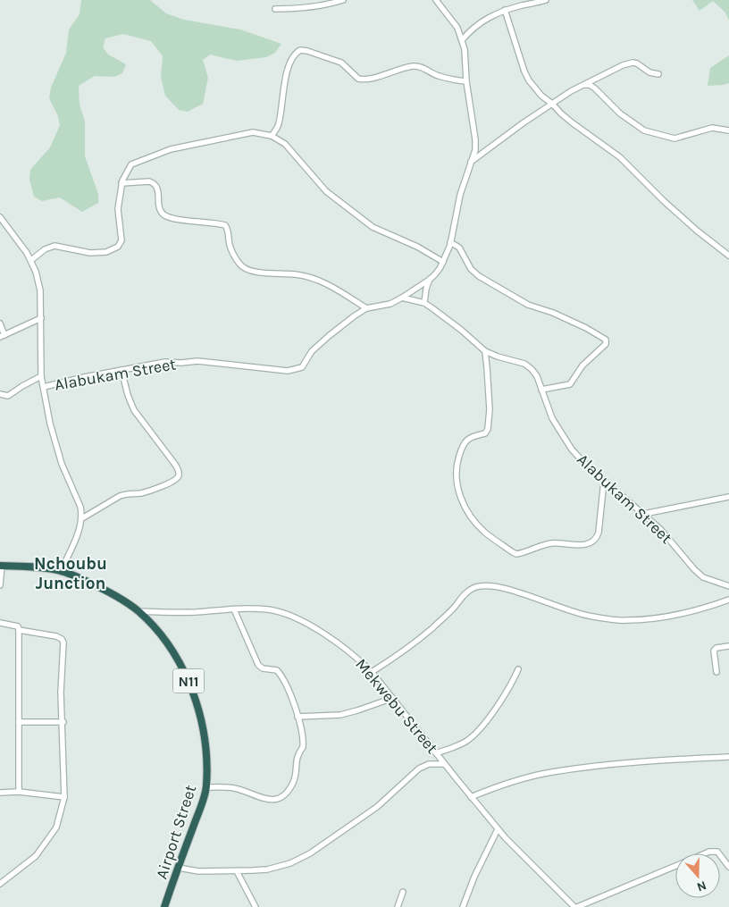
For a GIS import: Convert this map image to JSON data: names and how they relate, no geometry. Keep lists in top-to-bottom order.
{
  "streets": {
    "highway": ["N11", "Airport Street"],
    "street": ["Alabukam Street", "Mekwebu Street"]
  },
  "crossings": [
    ["Mekwebu Street", "Airport Street"]
  ],
  "districts": ["Nchoubu Junction"],
  "north": "bottom"
}
